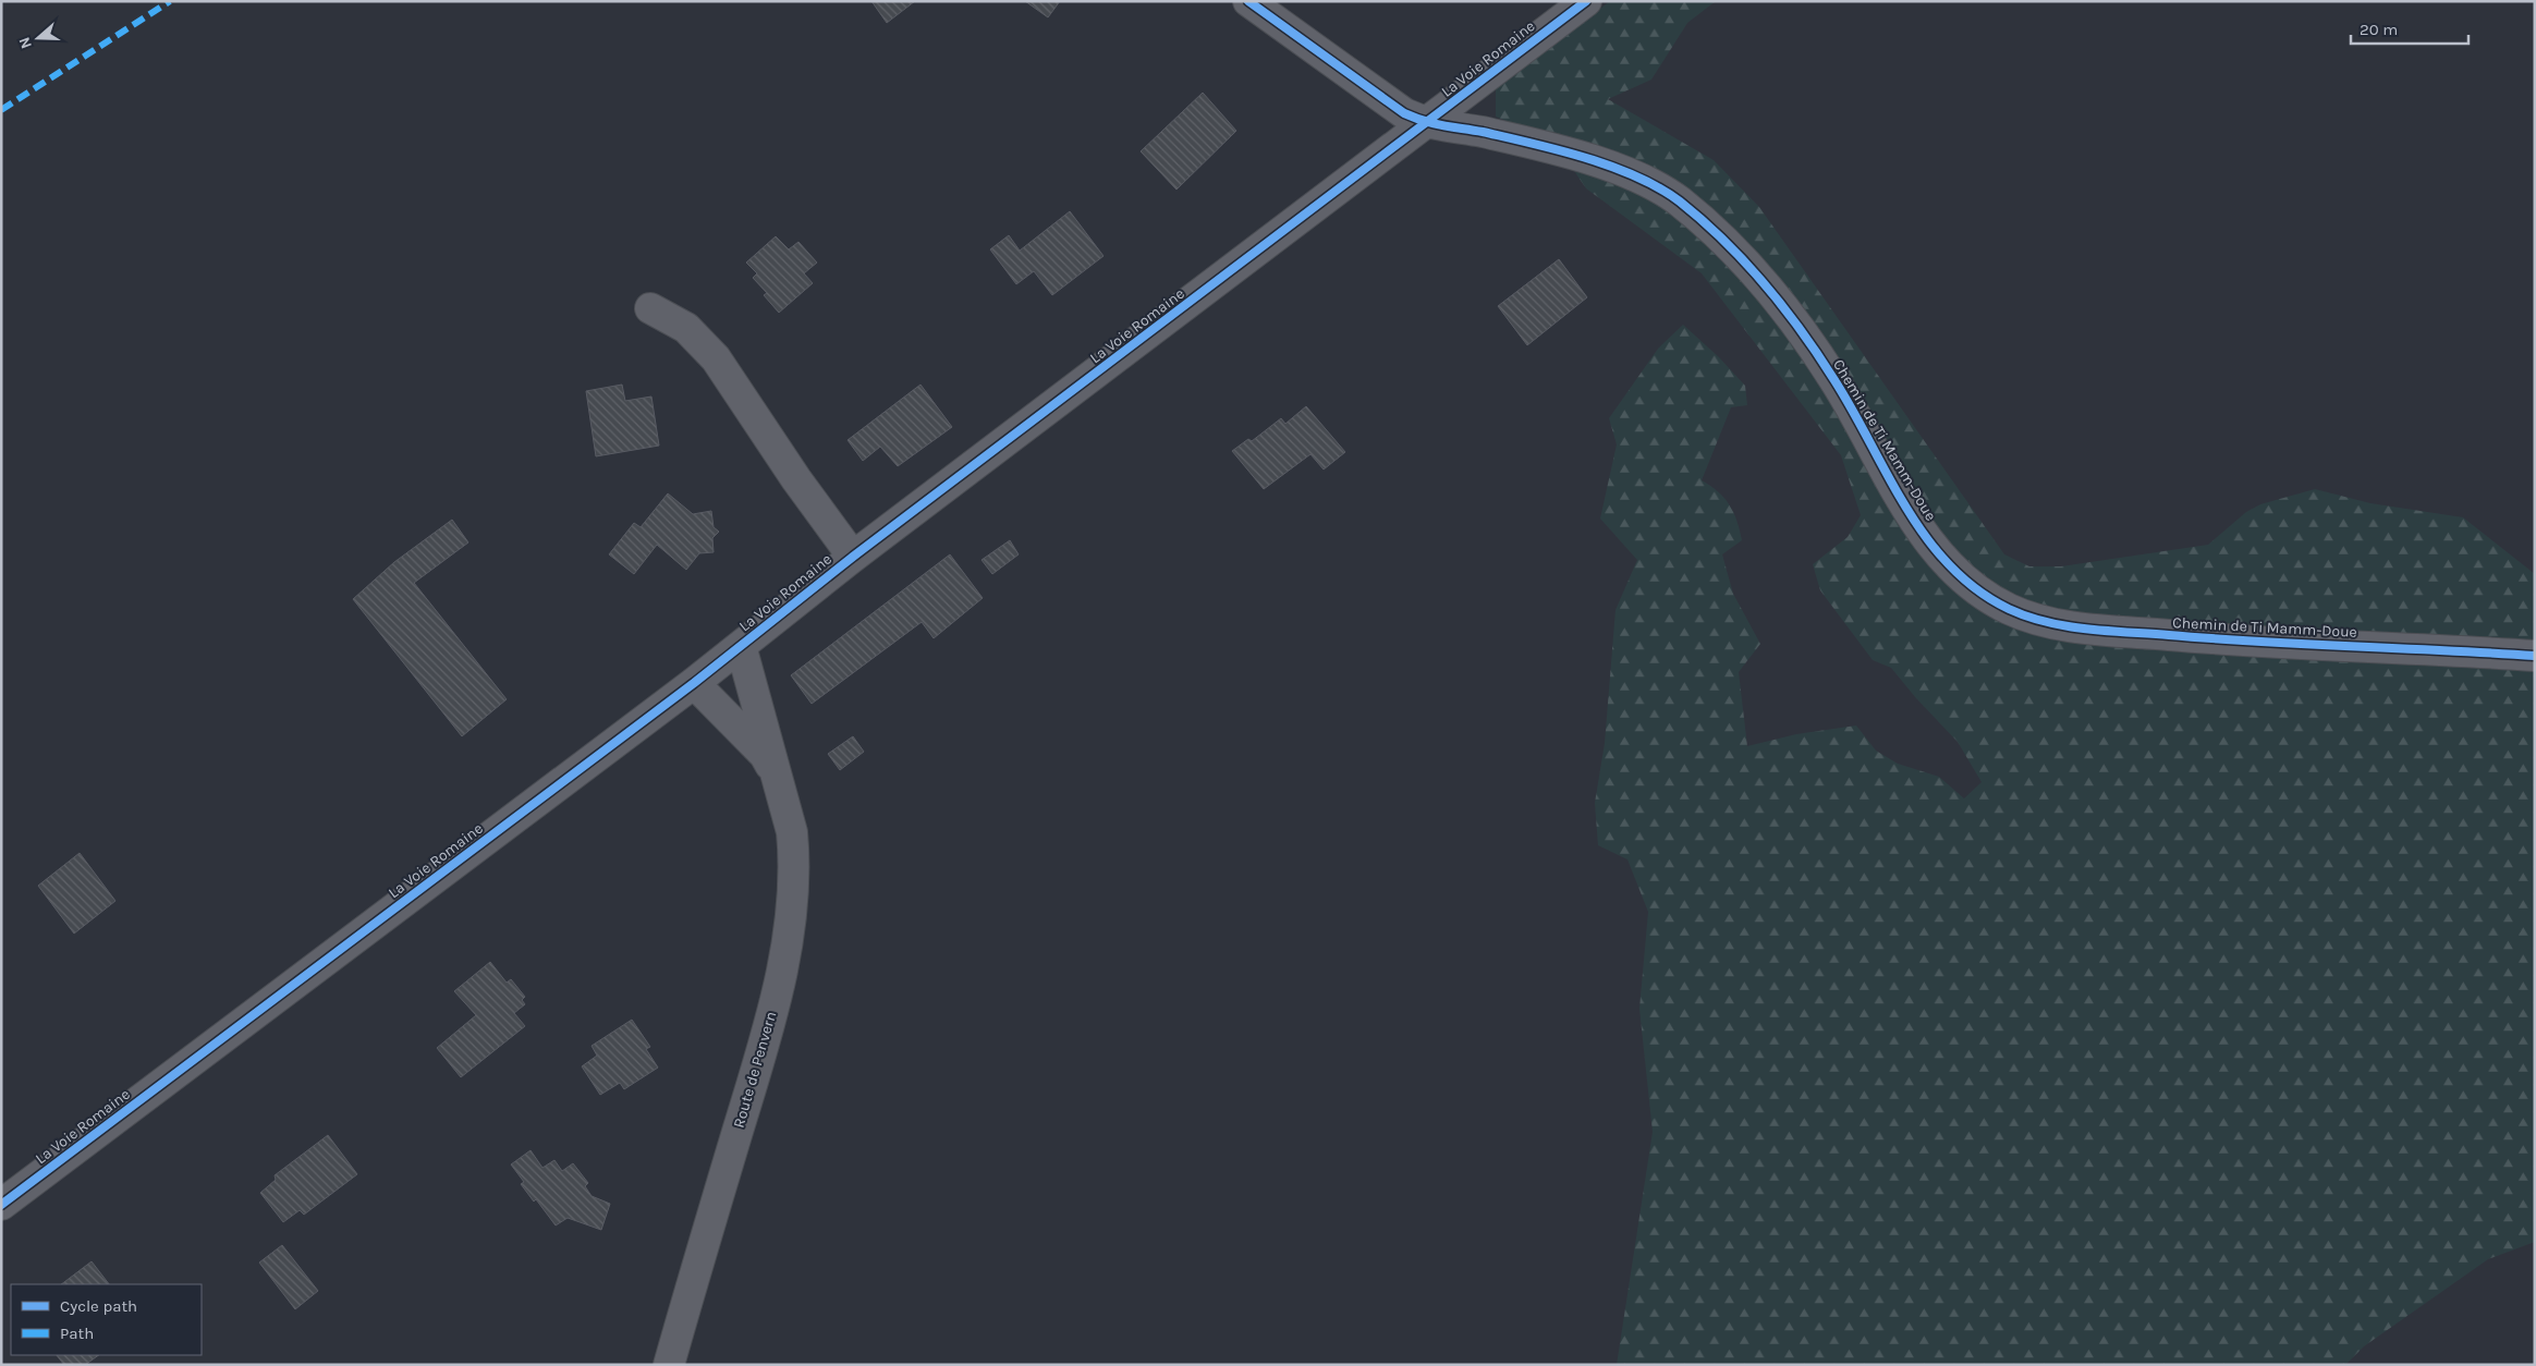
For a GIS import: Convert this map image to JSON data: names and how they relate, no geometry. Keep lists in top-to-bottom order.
{
  "streets": {
    "street": ["La Voie Romaine", "Chemin de Ti Mamm-Doue", "Route de Penvern"]
  },
  "crossings": [
    ["La Voie Romaine", "Chemin de Ti Mamm-Doue"],
    ["La Voie Romaine", "Route de Penvern"]
  ],
  "legend": ["Cycle path", "Path"],
  "scale_bar": "20 m",
  "north": "left"
}
